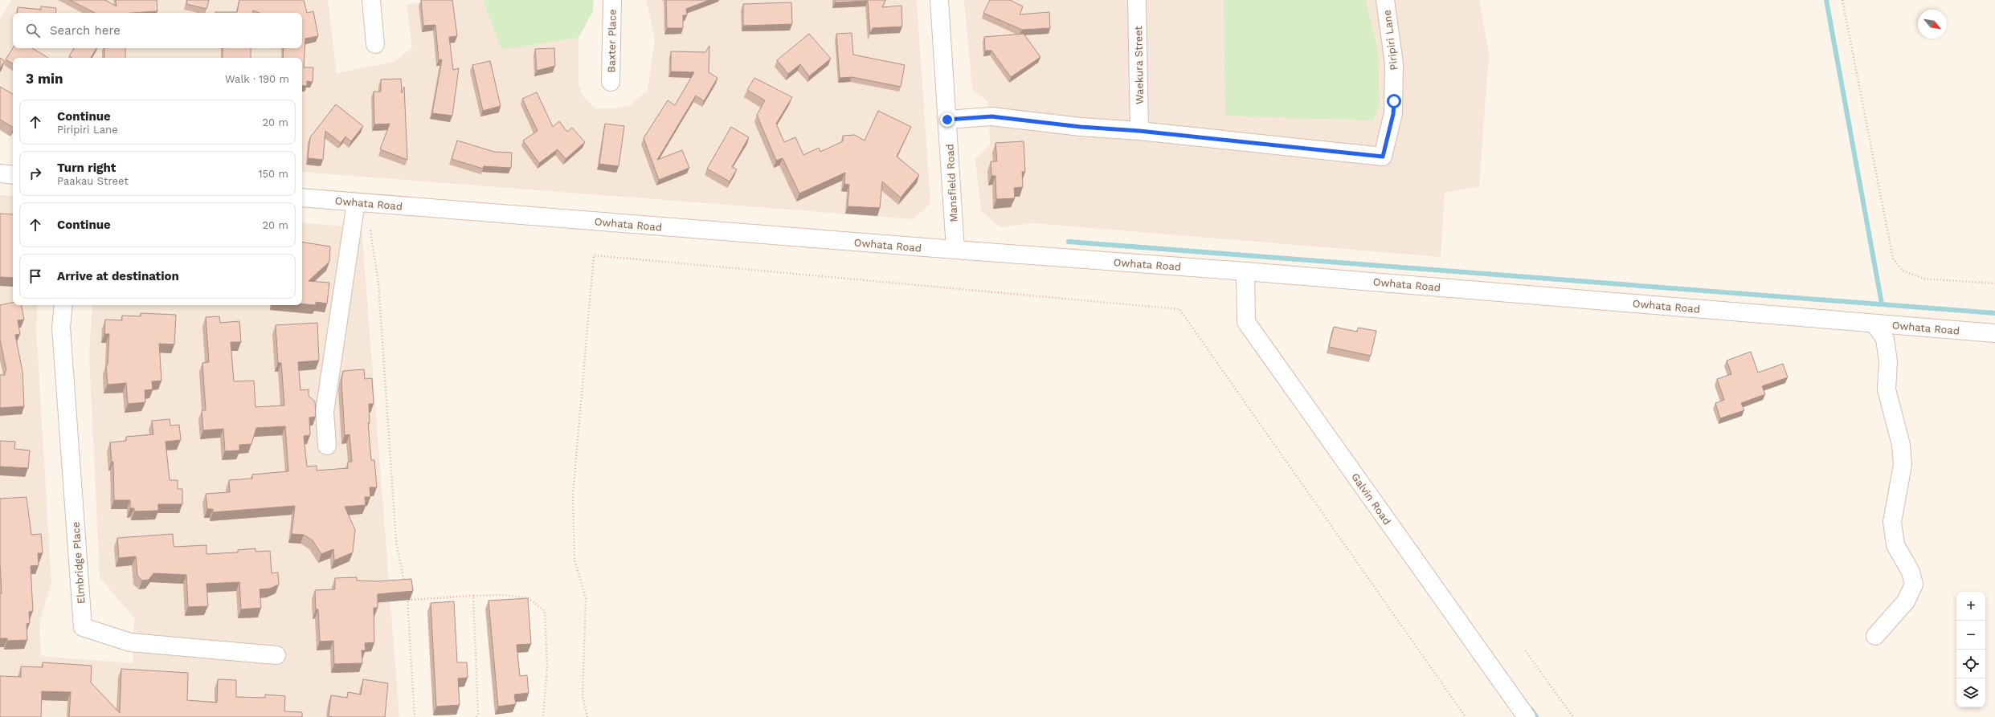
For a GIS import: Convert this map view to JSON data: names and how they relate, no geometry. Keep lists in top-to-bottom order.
{
  "streets": {
    "street": [
      "Piripiri Lane",
      "Baxter Place",
      "Waekura Street",
      "Mansfield Road",
      "Owhata Road",
      "Galvin Road",
      "Elmbridge Place"
    ]
  },
  "crossings": [
    ["Piripiri Lane", "Waekura Street"],
    ["Mansfield Road", "Owhata Road"],
    ["Owhata Road", "Galvin Road"]
  ],
  "north": "bottom right",
  "page": {
    "search": "Search here",
    "heading": ["3 min", "Walk · 190 m"],
    "list": [
      ["Continue", "Piripiri Lane", "20 m"],
      ["Turn right", "Paakau Street", "150 m"],
      ["Continue", "20 m"],
      "Arrive at destination"
    ],
    "map_buttons": ["+", "−"]
  }
}
